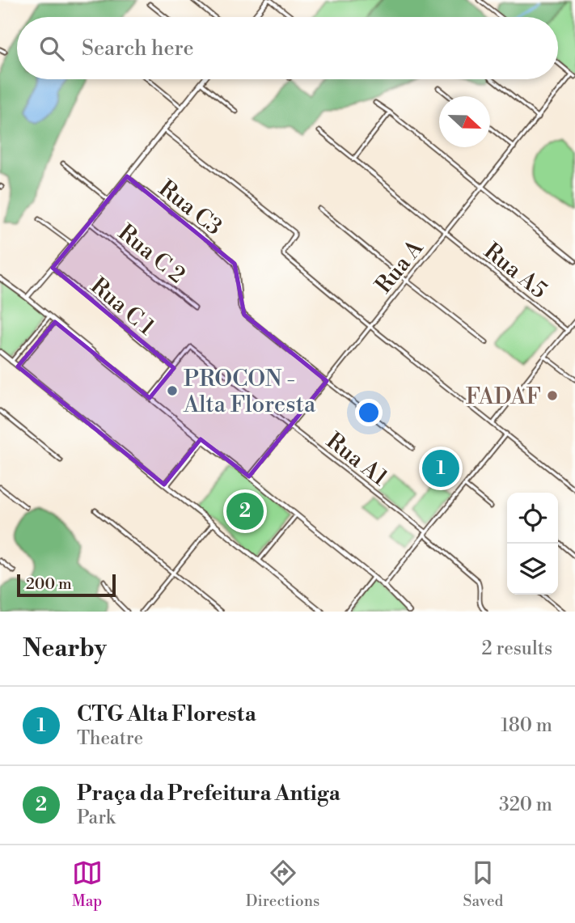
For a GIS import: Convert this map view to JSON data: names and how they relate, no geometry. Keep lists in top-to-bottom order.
{
  "streets": {
    "street": [
      "Rua C3",
      "Rua C 2",
      "Rua A",
      "Rua A5",
      "Rua C 1",
      "Rua A1"
    ]
  },
  "crossings": [
    ["Rua C3", "Rua A"],
    ["Rua A", "Rua A5"],
    ["Rua A", "Rua A1"],
    ["Rua C 1", "Rua A1"]
  ],
  "places": ["PROCON - Alta Floresta", "FADAF"],
  "scale_bar": "200 m",
  "north": "right",
  "page": {
    "search": "Search here",
    "pins": ["1", "2"],
    "scale": "200 m",
    "heading": ["Nearby", "2 results"],
    "list": [
      {
        "mark": "1",
        "name": "CTG Alta Floresta",
        "note": "Theatre",
        "value": "180 m"
      },
      {
        "mark": "2",
        "name": "Praça da Prefeitura Antiga",
        "note": "Park",
        "value": "320 m"
      }
    ],
    "nav": ["Map", "Directions", "Saved"]
  }
}
